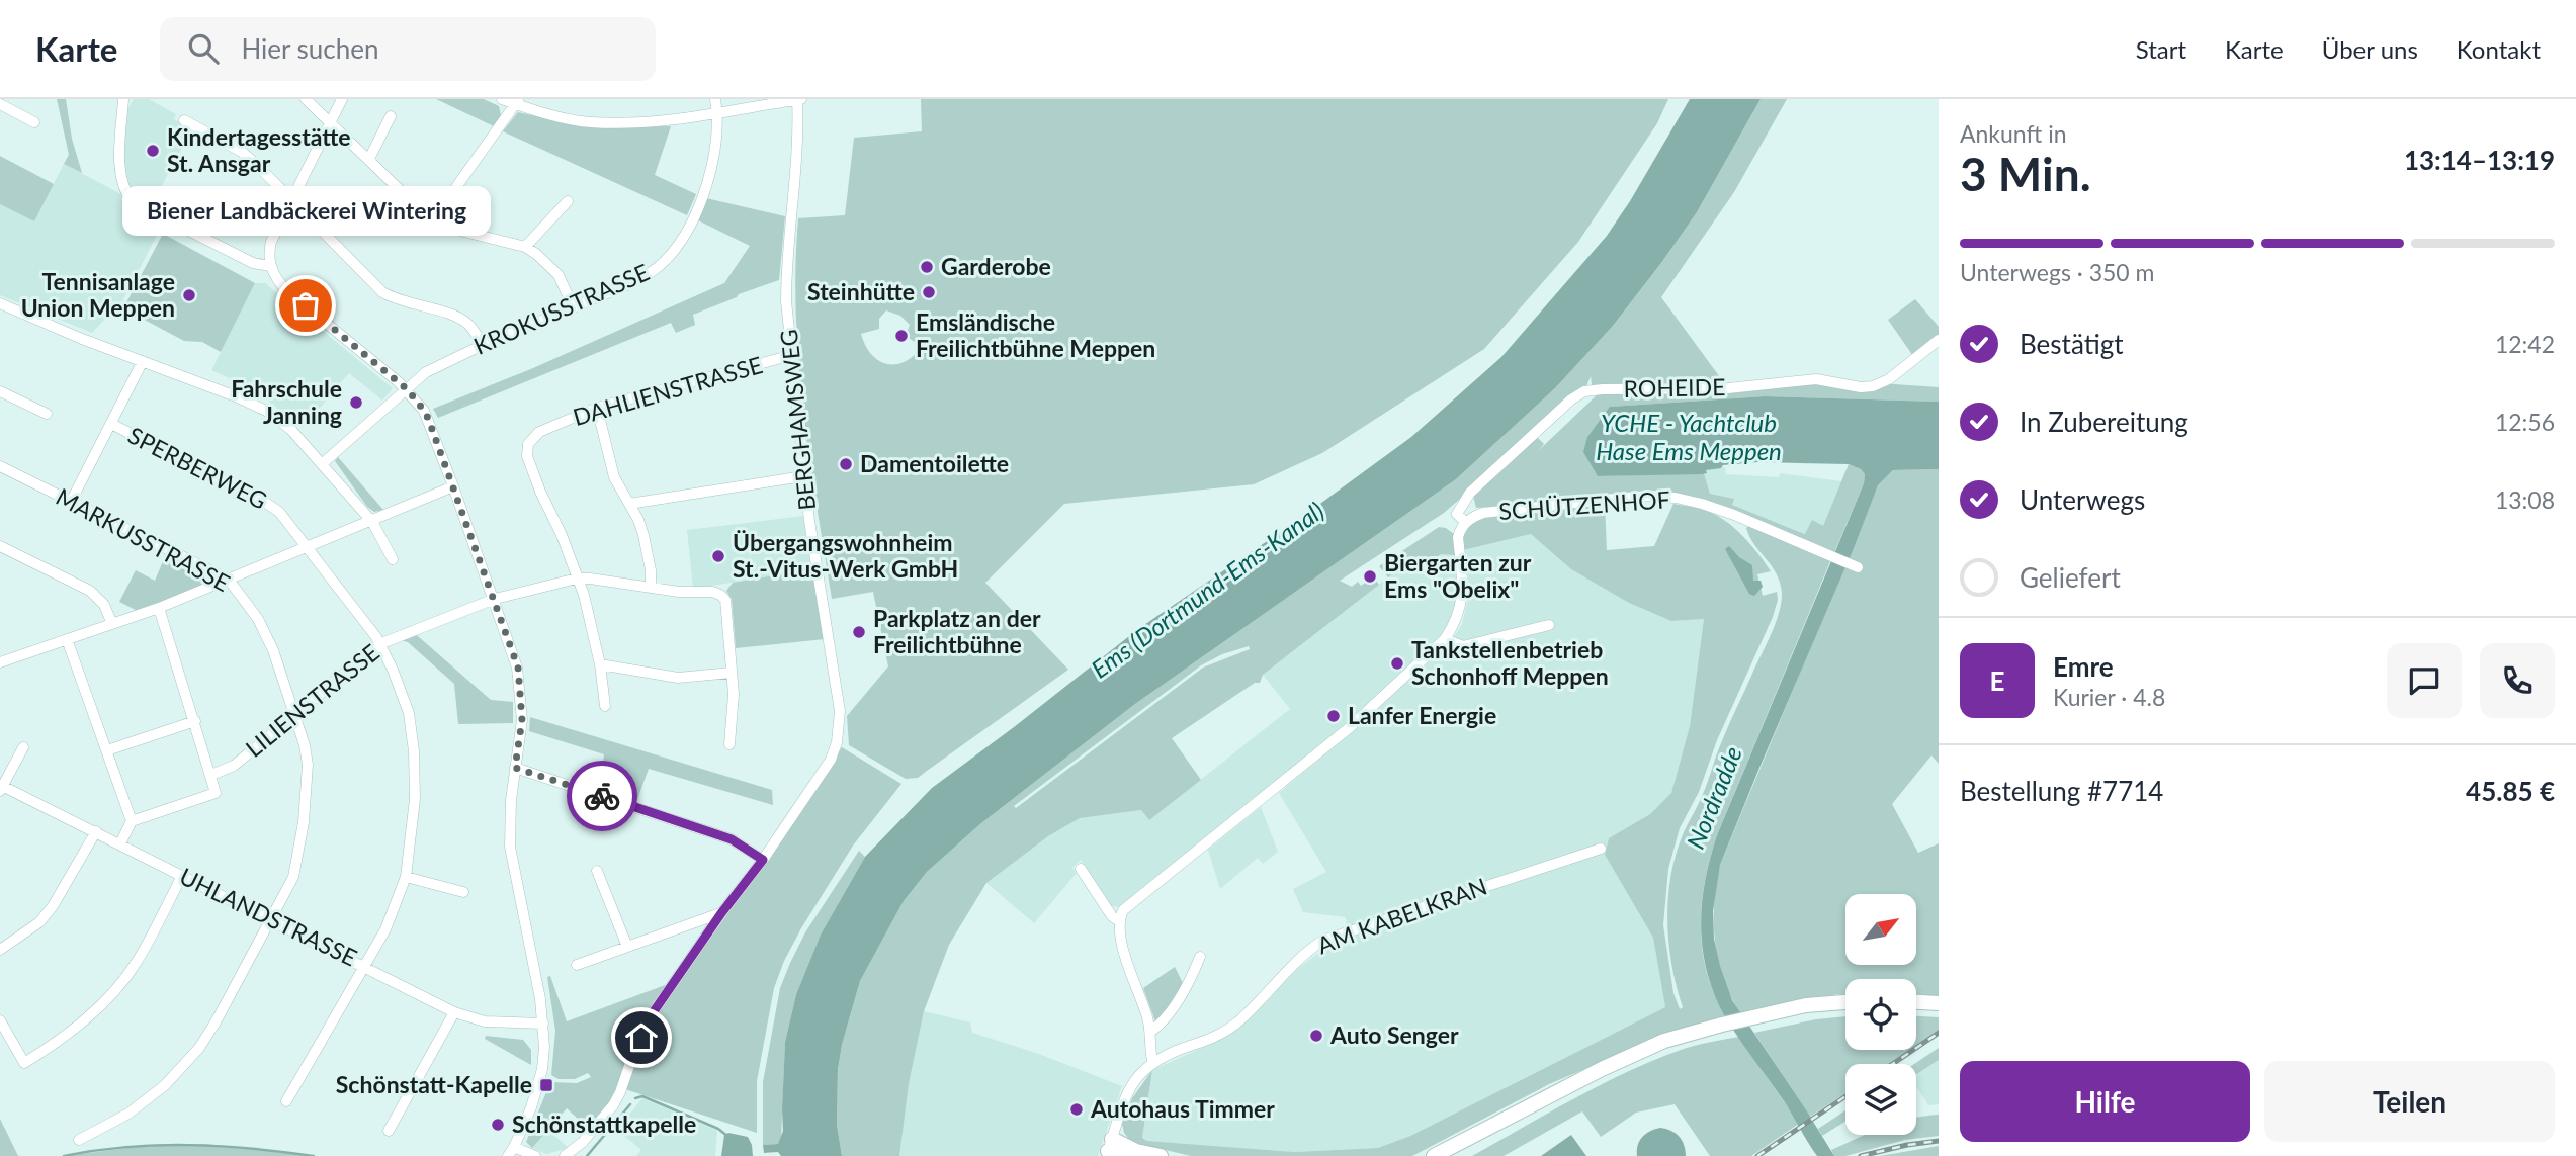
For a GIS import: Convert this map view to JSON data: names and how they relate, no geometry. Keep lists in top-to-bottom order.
{
  "streets": {
    "street": [
      "KROKUSSTRASSE",
      "ROHEIDE",
      "DAHLIENSTRASSE",
      "BERGHAMSWEG",
      "SPERBERWEG",
      "SCHÜTZENHOF",
      "MARKUSSTRASSE",
      "LILIENSTRASSE",
      "AM KABELKRAN",
      "UHLANDSTRASSE"
    ]
  },
  "crossings": [
    ["ROHEIDE", "SCHÜTZENHOF"],
    ["DAHLIENSTRASSE", "BERGHAMSWEG"],
    ["DAHLIENSTRASSE", "LILIENSTRASSE"],
    ["SPERBERWEG", "LILIENSTRASSE"],
    ["SPERBERWEG", "UHLANDSTRASSE"],
    ["MARKUSSTRASSE", "LILIENSTRASSE"],
    ["MARKUSSTRASSE", "UHLANDSTRASSE"]
  ],
  "water": ["YCHE - Yachtclub Hase Ems Meppen", "Ems (Dortmund-Ems-Kanal)", "Nordradde"],
  "places": {
    "other": [
      "Kindertagesstätte St. Ansgar",
      "Garderobe",
      "Steinhütte",
      "Tennisanlage Union Meppen",
      "Biener Landbäckerei Wintering",
      "Emsländische Freilichtbühne Meppen",
      "Fahrschule Janning",
      "Damentoilette",
      "Übergangswohnheim St.-Vitus-Werk GmbH",
      "Biergarten zur Ems \"Obelix\"",
      "Parkplatz an der Freilichtbühne",
      "Tankstellenbetrieb Schonhoff Meppen",
      "Lanfer Energie",
      "Auto Senger",
      "Autohaus Timmer",
      "Schönstattkapelle"
    ],
    "transit": ["Schönstatt-Kapelle"]
  },
  "north": "top right",
  "page": {
    "header": "Karte",
    "search": "Hier suchen",
    "nav": [
      "Start",
      "Karte",
      "Über uns",
      "Kontakt"
    ],
    "heading": ["3 Min.", "Ankunft in", "13:14–13:19"],
    "panel": [
      "Emre",
      "Kurier · 4.8",
      "Bestellung #7714",
      "45.85 €"
    ],
    "bubble": "Biener Landbäckerei Wintering",
    "bar": "Unterwegs · 350 m",
    "list": [
      ["Bestätigt", "12:42"],
      ["In Zubereitung", "12:56"],
      ["Unterwegs", "13:08"],
      "Geliefert"
    ],
    "round": "E",
    "buttons": ["Hilfe", "Teilen"]
  }
}
